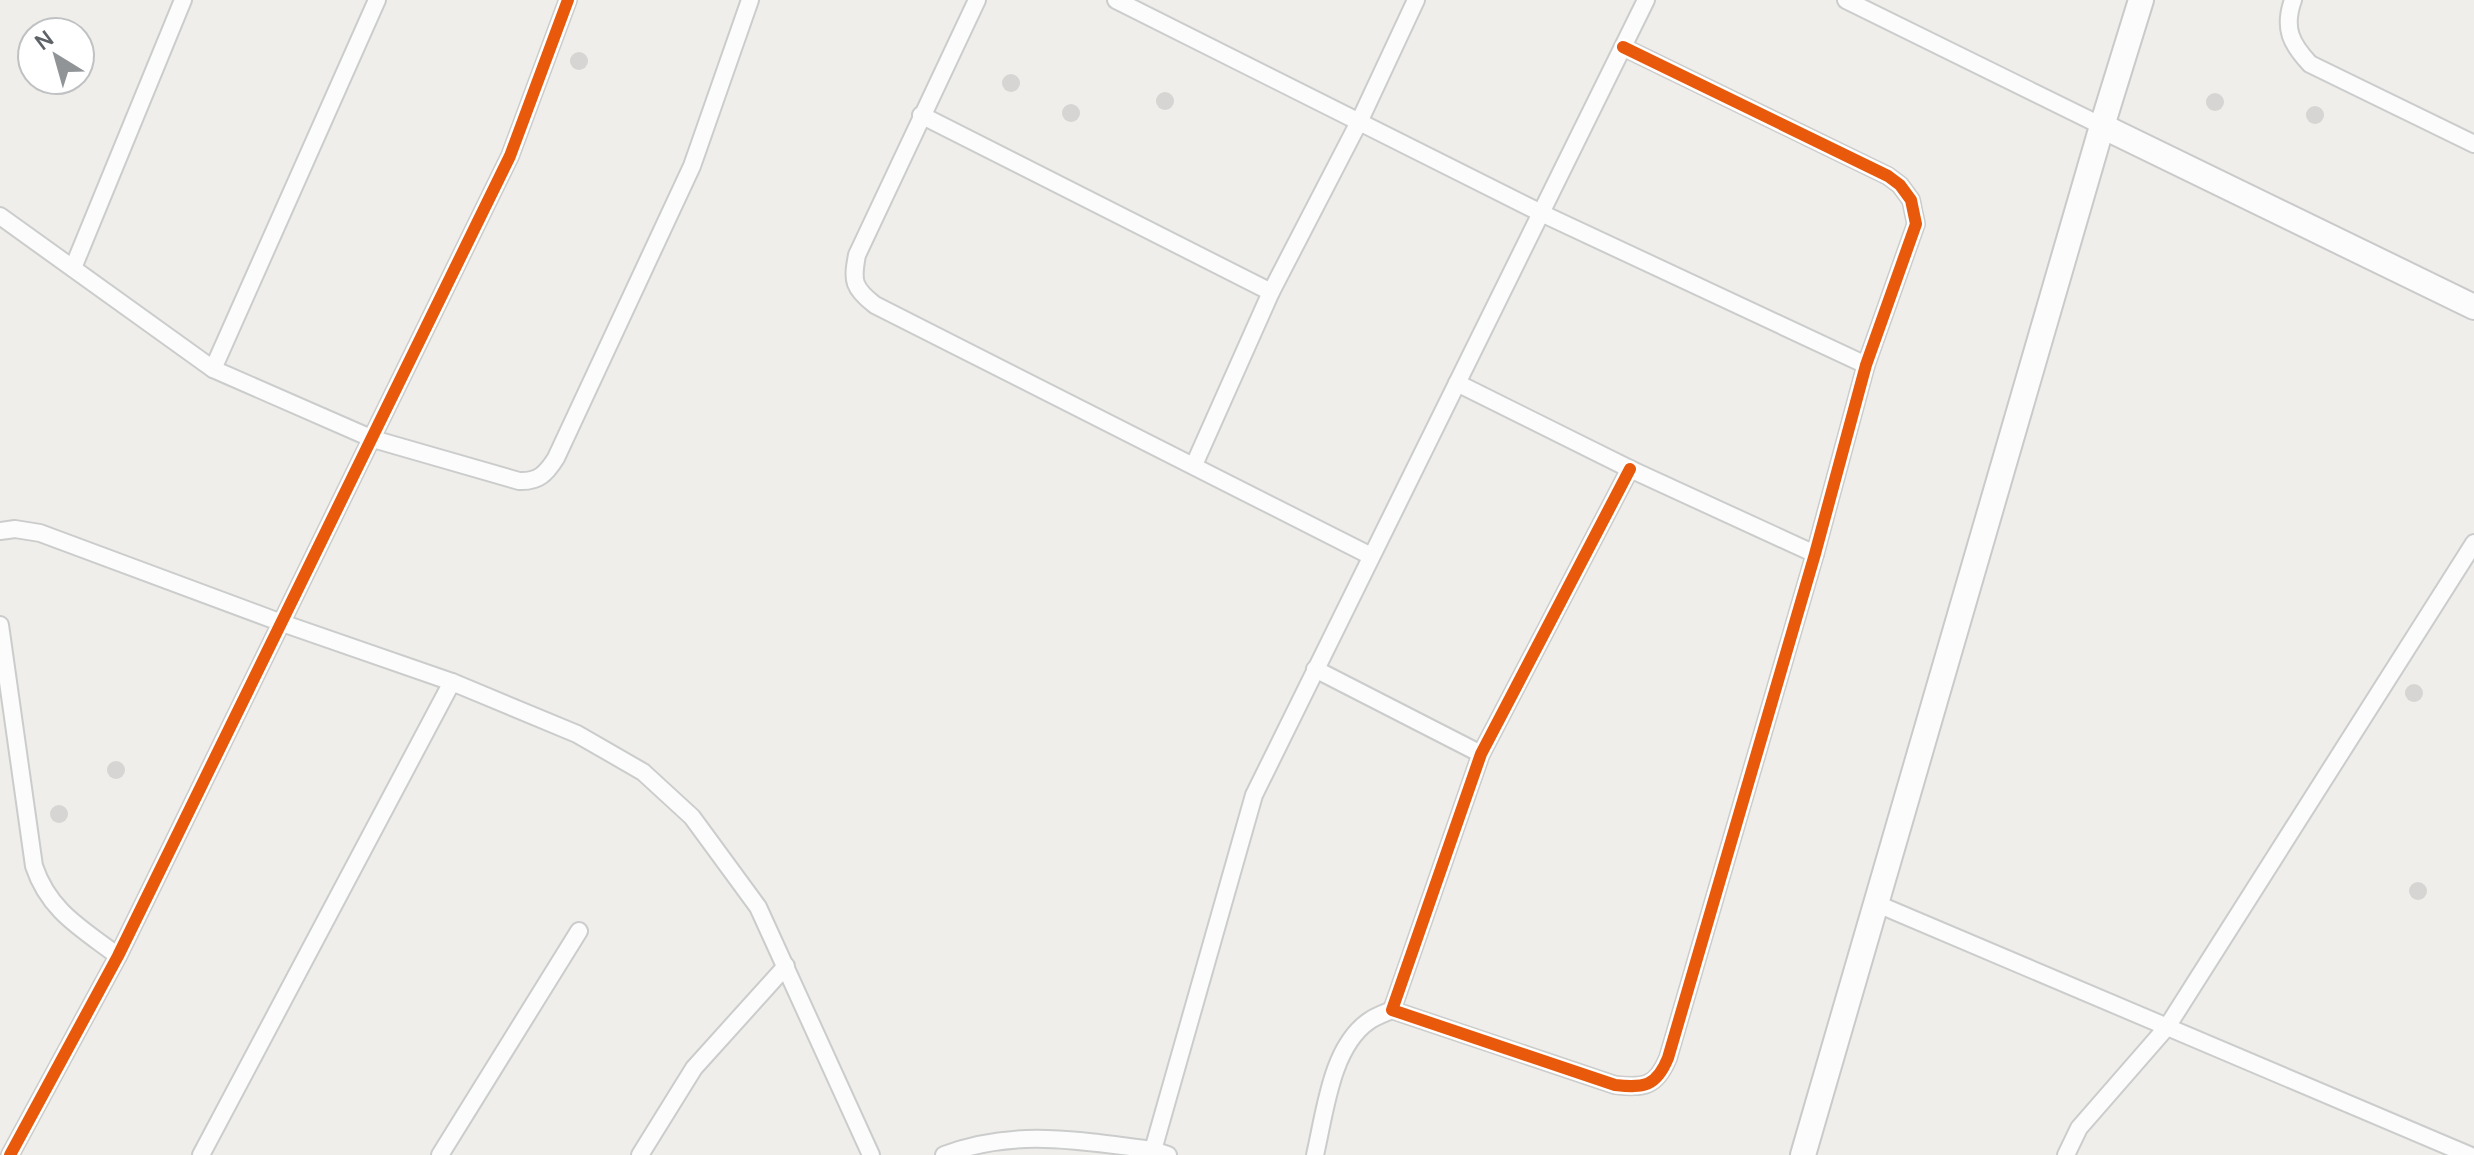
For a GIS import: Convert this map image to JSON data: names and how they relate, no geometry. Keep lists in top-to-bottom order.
{
  "north": "top left"
}
